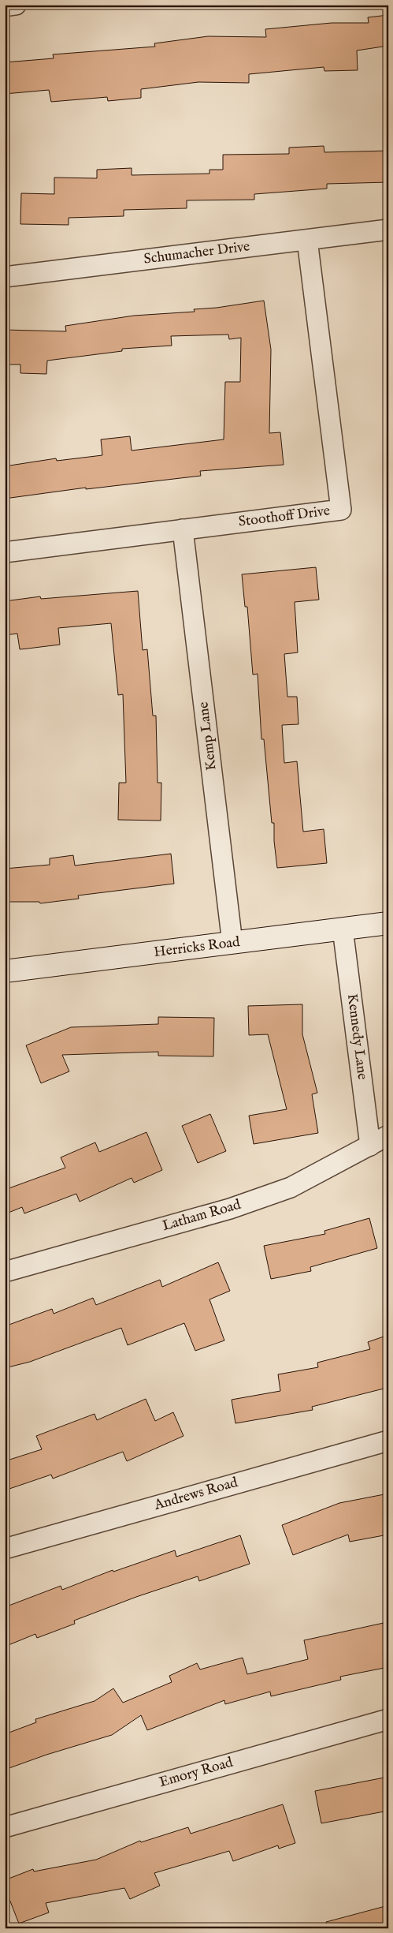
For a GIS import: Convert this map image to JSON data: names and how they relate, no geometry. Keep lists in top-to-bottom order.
{
  "streets": {
    "main road": ["Herricks Road"],
    "street": [
      "Schumacher Drive",
      "Stoothoff Drive",
      "Kemp Lane",
      "Kennedy Lane",
      "Latham Road",
      "Andrews Road",
      "Emory Road"
    ]
  },
  "crossings": [
    ["Schumacher Drive", "Stoothoff Drive"],
    ["Stoothoff Drive", "Kemp Lane"],
    ["Kemp Lane", "Herricks Road"],
    ["Herricks Road", "Kennedy Lane"],
    ["Kennedy Lane", "Latham Road"]
  ]
}
